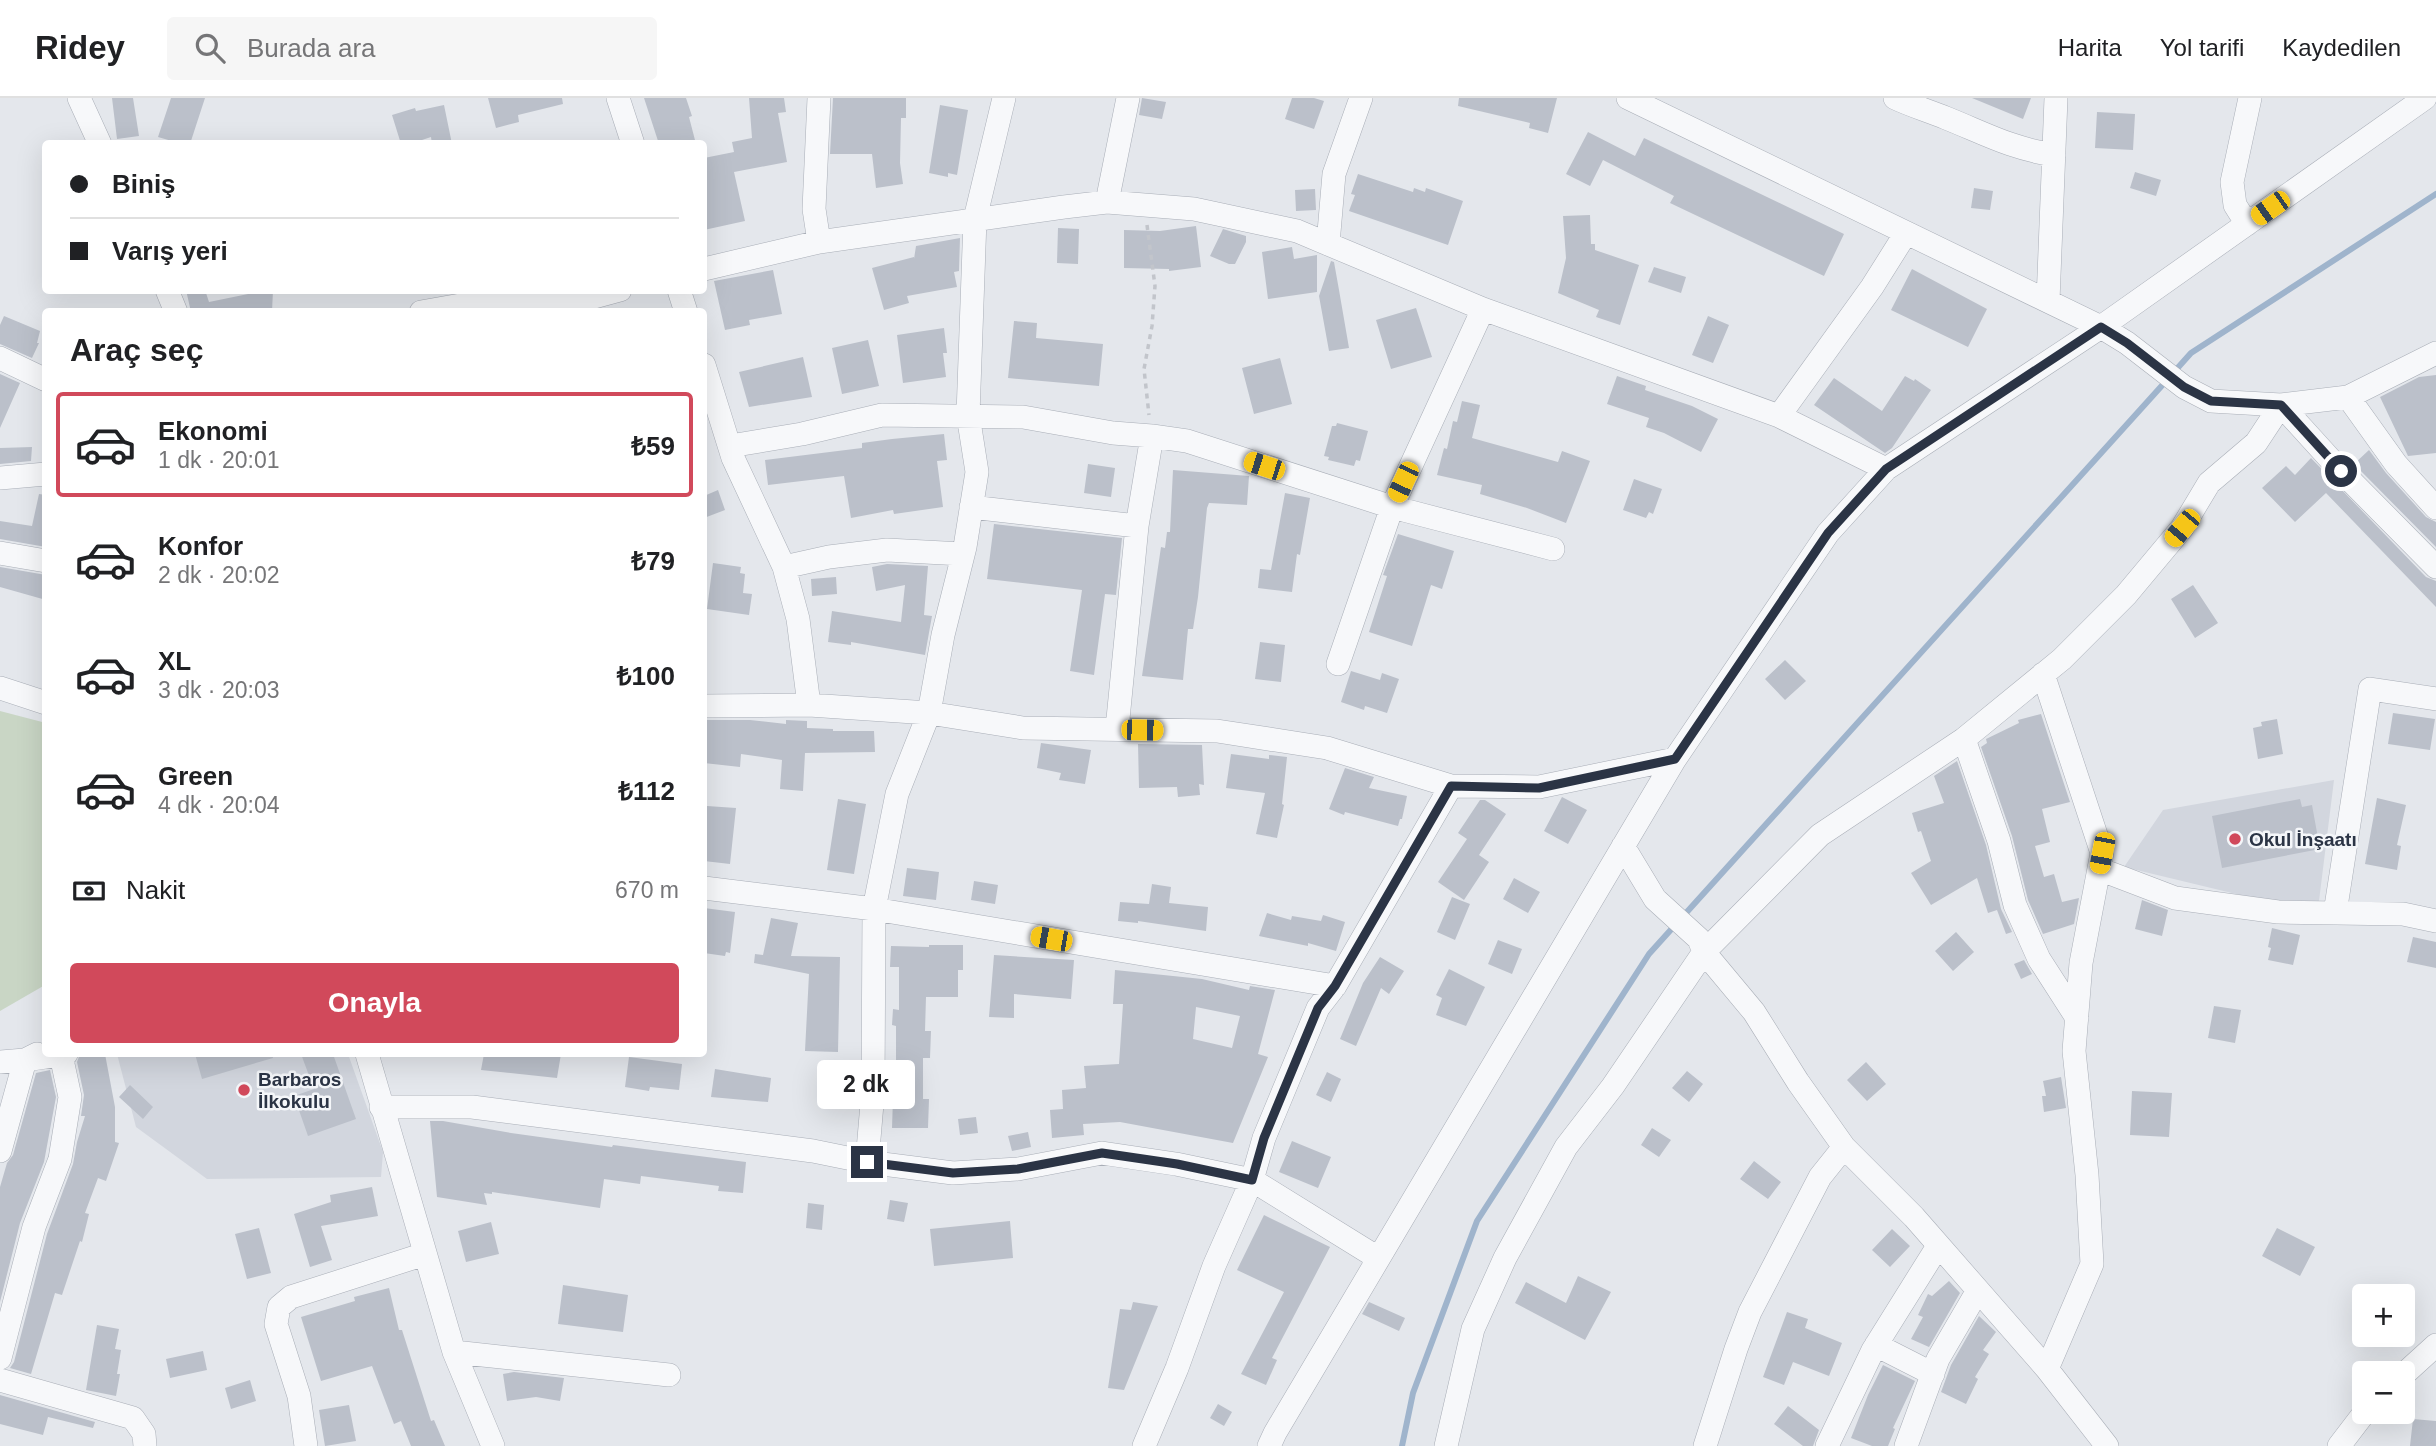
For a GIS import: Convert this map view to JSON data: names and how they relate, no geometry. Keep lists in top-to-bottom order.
{
  "places": ["Okul İnşaatı", "Barbaros İlkokulu"],
  "page": {
    "header": "Ridey",
    "search": "Burada ara",
    "nav": ["Harita", "Yol tarifi", "Kaydedilen"],
    "banner": ["Biniş", "Varış yeri"],
    "heading": "Araç seç",
    "list": [
      {
        "name": "Ekonomi",
        "note": "1 dk · 20:01",
        "value": "₺59"
      },
      {
        "name": "Konfor",
        "note": "2 dk · 20:02",
        "value": "₺79"
      },
      {
        "name": "XL",
        "note": "3 dk · 20:03",
        "value": "₺100"
      },
      {
        "name": "Green",
        "note": "4 dk · 20:04",
        "value": "₺112"
      }
    ],
    "pay": ["Nakit", "670 m"],
    "buttons": "Onayla",
    "bubble": "2 dk",
    "map_buttons": ["+", "−"]
  }
}
